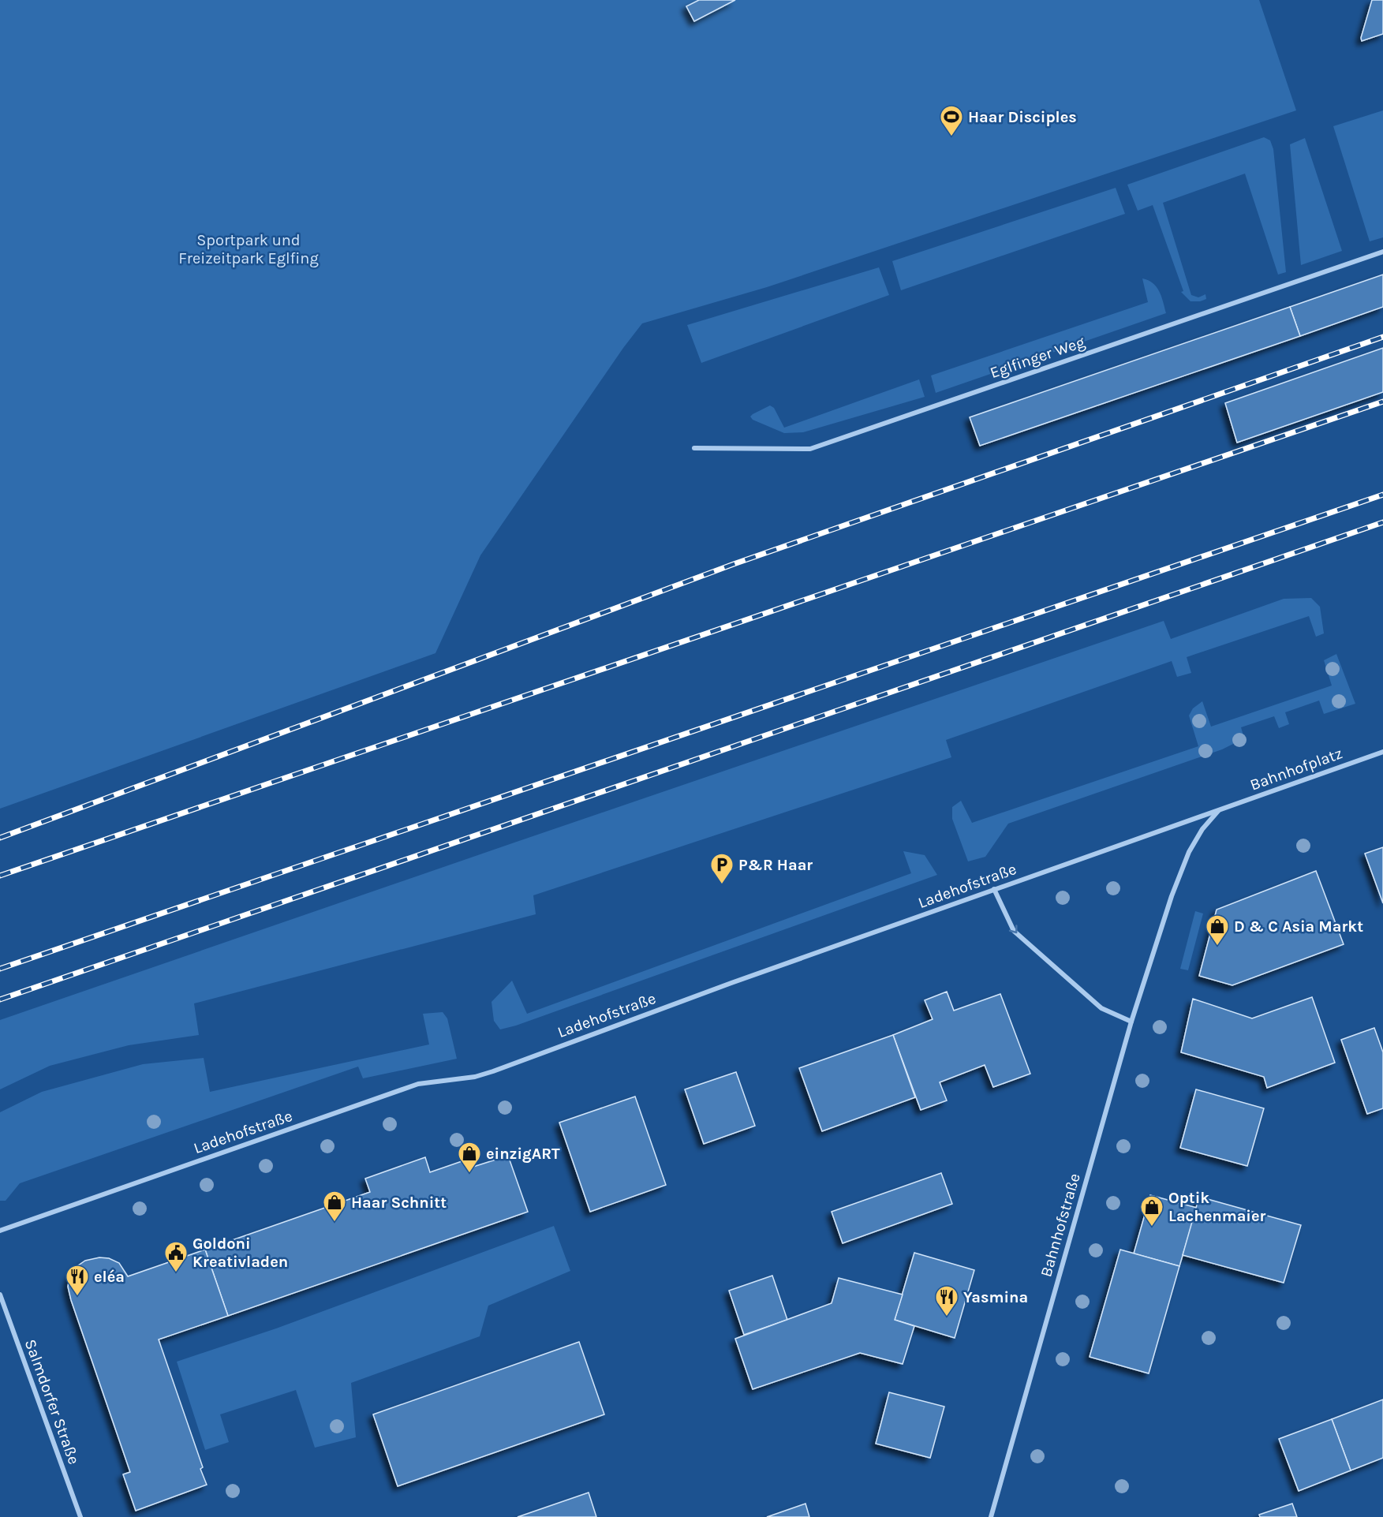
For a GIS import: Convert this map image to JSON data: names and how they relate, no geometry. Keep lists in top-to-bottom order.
{
  "streets": {
    "street": [
      "Eglfinger Weg",
      "Bahnhofplatz",
      "Ladehofstraße",
      "Bahnhofstraße",
      "Salmdorfer Straße"
    ]
  },
  "crossings": [
    ["Bahnhofplatz", "Ladehofstraße"],
    ["Bahnhofplatz", "Bahnhofstraße"],
    ["Ladehofstraße", "Bahnhofstraße"]
  ],
  "parks": ["Sportpark und Freizeitpark Eglfing"],
  "places": {
    "sports": ["Haar Disciples"],
    "parking": ["P&R Haar"],
    "shop": [
      "D & C Asia Markt",
      "einzigART",
      "Haar Schnitt",
      "Optik Lachenmaier"
    ],
    "public building": ["Goldoni Kreativladen"],
    "restaurant": ["eléa", "Yasmina"]
  }
}
